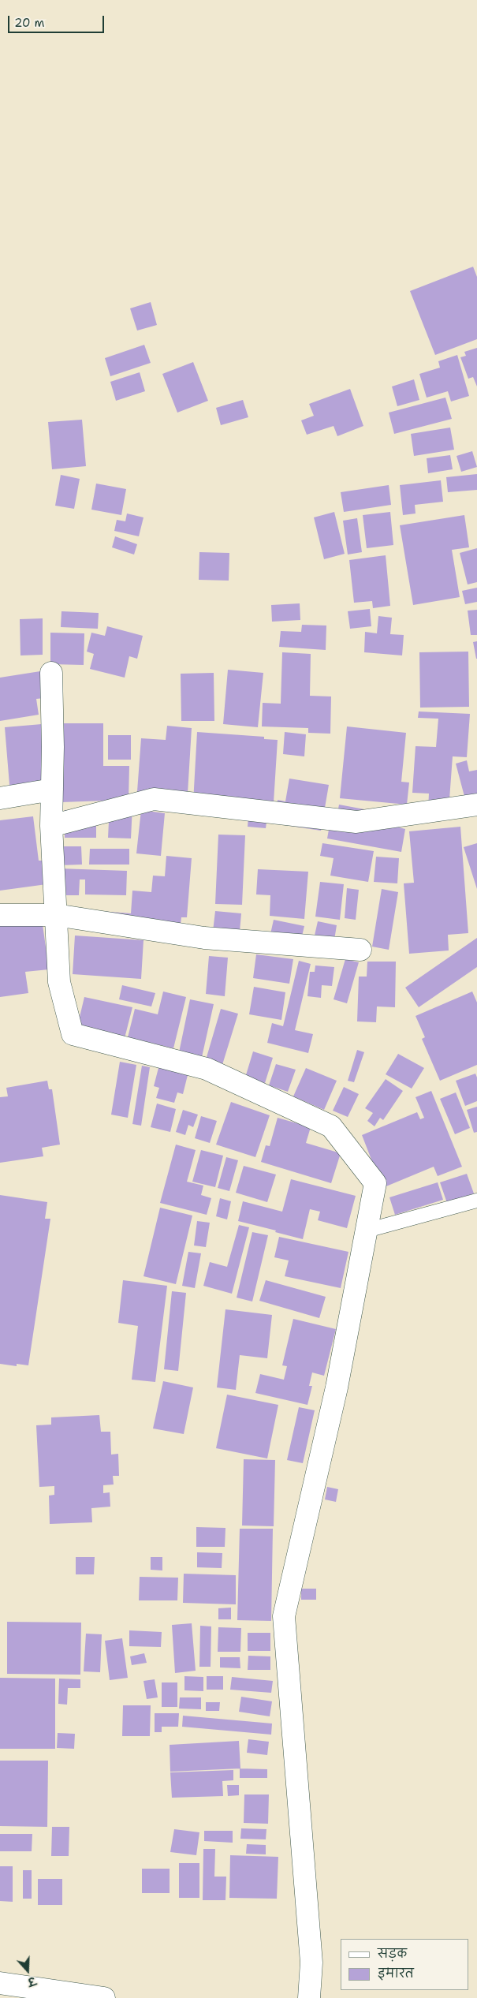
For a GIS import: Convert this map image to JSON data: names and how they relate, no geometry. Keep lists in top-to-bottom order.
{
  "legend": ["सड़क", "इमारत"],
  "scale_bar": "20 m",
  "north": "bottom"
}
